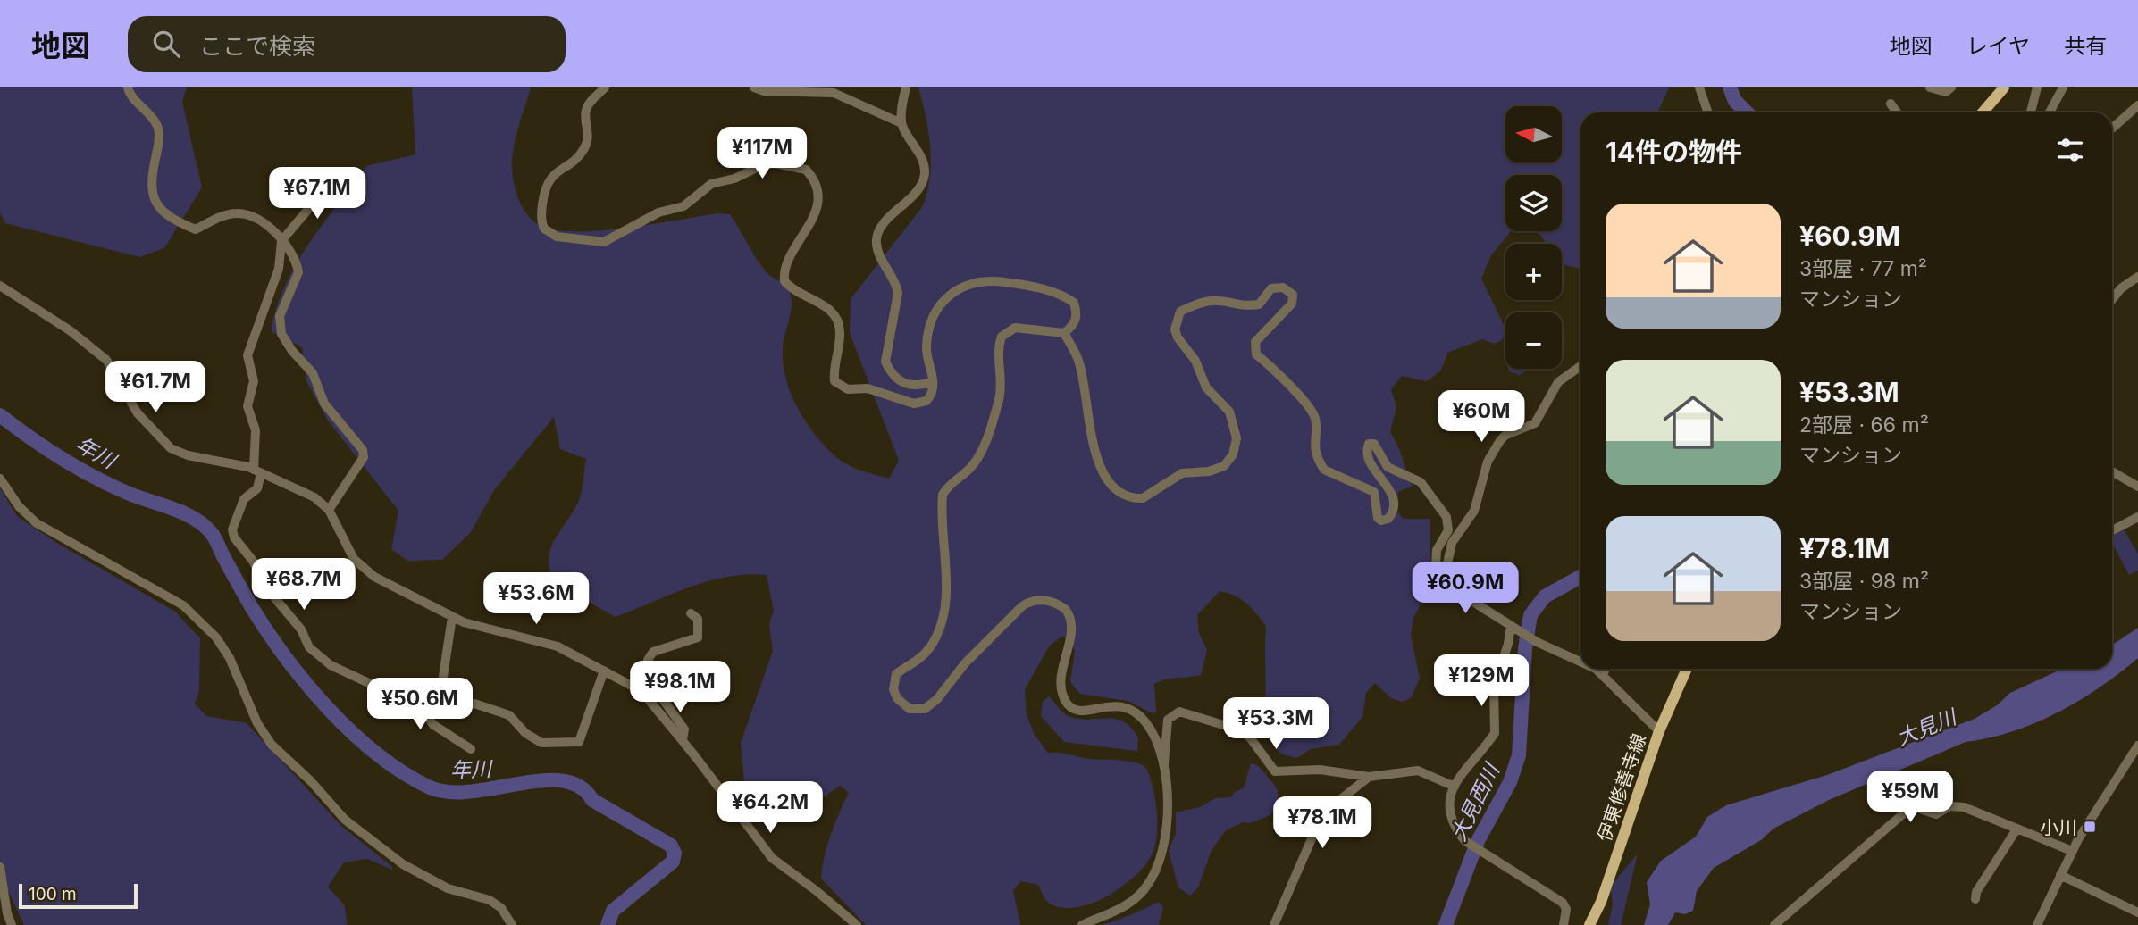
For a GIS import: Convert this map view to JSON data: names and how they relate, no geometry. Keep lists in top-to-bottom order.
{
  "streets": {
    "main road": ["伊東修善寺線"]
  },
  "water": ["年川", "大見川", "大見西川"],
  "places": {
    "transit": ["小川"]
  },
  "scale_bar": "100 m",
  "north": "left",
  "page": {
    "header": "地図",
    "search": "ここで検索",
    "nav": ["地図", "レイヤ", "共有"],
    "map_buttons": ["+", "−"],
    "heading": "14件の物件",
    "price": [
      "¥117M",
      "¥67.1M",
      "¥61.7M",
      "¥60M",
      "¥68.7M",
      "¥60.9M",
      "¥53.6M",
      "¥129M",
      "¥98.1M",
      "¥50.6M",
      "¥53.3M",
      "¥59M",
      "¥64.2M",
      "¥78.1M"
    ],
    "list": [
      {
        "name": "¥60.9M",
        "note": "3部屋 · 77 m² · マンション"
      },
      {
        "name": "¥53.3M",
        "note": "2部屋 · 66 m² · マンション"
      },
      {
        "name": "¥78.1M",
        "note": "3部屋 · 98 m² · マンション"
      }
    ],
    "scale": "100 m"
  }
}
